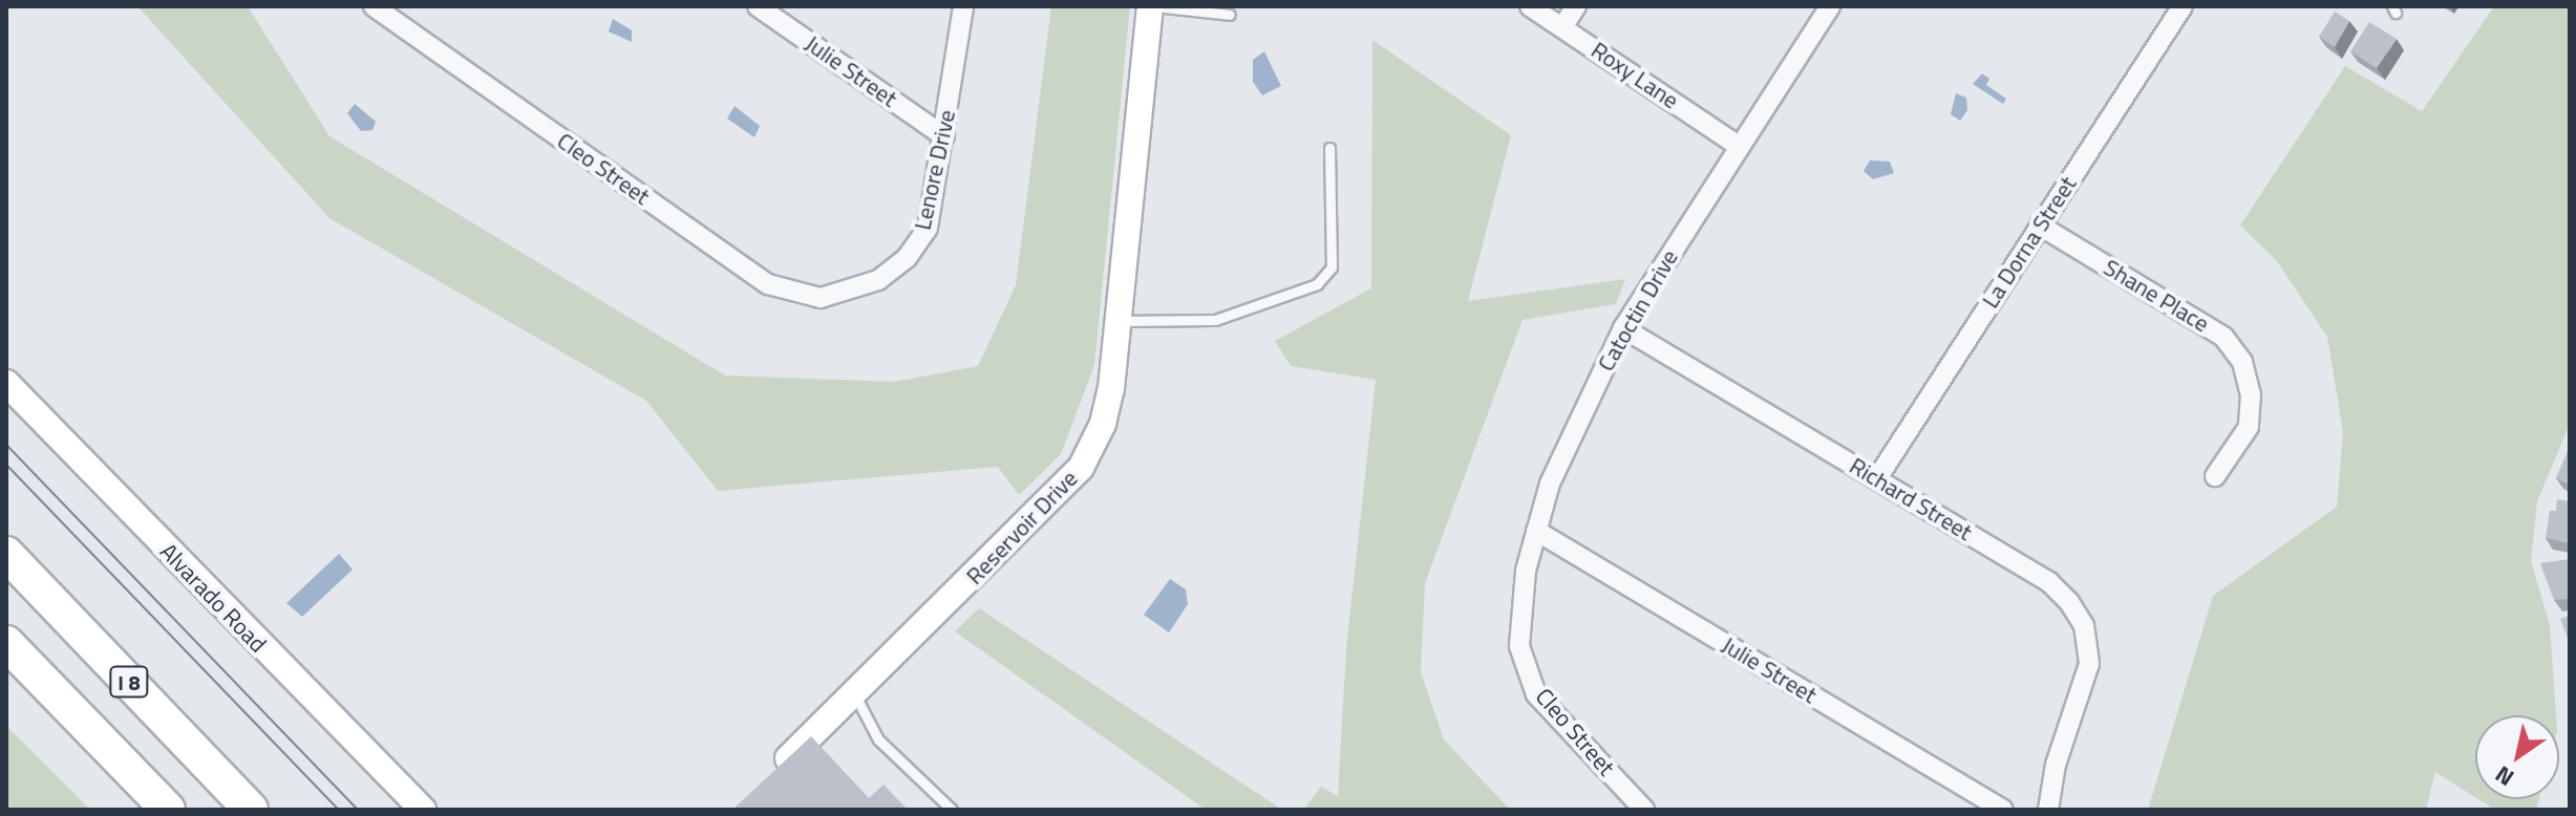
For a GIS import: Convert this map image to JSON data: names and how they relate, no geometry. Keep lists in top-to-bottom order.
{
  "streets": {
    "highway": ["I 8"],
    "street": [
      "Julie Street",
      "Roxy Lane",
      "Cleo Street",
      "Lenore Drive",
      "La Dorna Street",
      "Shane Place",
      "Catoctin Drive",
      "Richard Street",
      "Reservoir Drive",
      "Alvarado Road"
    ]
  },
  "crossings": [
    ["Julie Street", "Lenore Drive"],
    ["Julie Street", "Catoctin Drive"],
    ["Roxy Lane", "Catoctin Drive"],
    ["Cleo Street", "Lenore Drive"],
    ["Cleo Street", "Catoctin Drive"],
    ["La Dorna Street", "Shane Place"],
    ["La Dorna Street", "Richard Street"],
    ["Catoctin Drive", "Richard Street"]
  ],
  "north": "bottom left"
}
